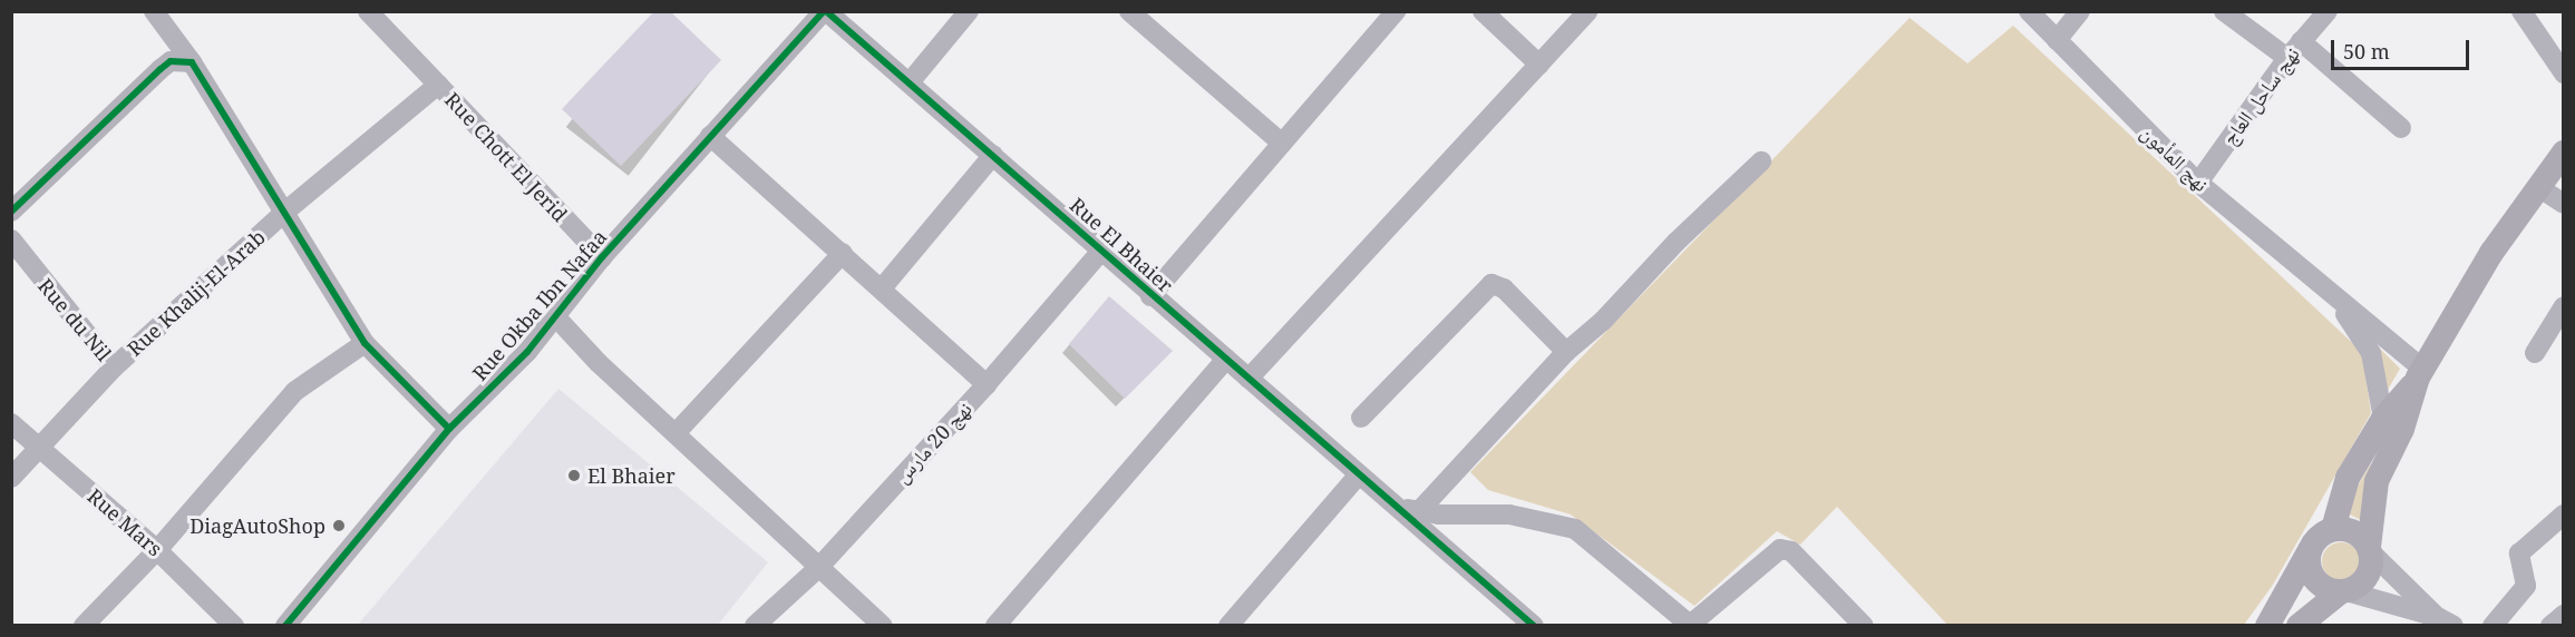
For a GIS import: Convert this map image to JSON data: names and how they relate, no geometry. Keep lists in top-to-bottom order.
{
  "streets": {
    "street": [
      "نهج ساحل العاج",
      "Rue Chott El Jerid",
      "نهج المأمون",
      "Rue El Bhaier",
      "Rue Khalij-El-Arab",
      "Rue Okba Ibn Nafaa",
      "Rue du Nil",
      "نهج 20 مارس",
      "Rue Mars"
    ]
  },
  "crossings": [
    ["نهج ساحل العاج", "نهج المأمون"],
    ["Rue Chott El Jerid", "Rue Khalij-El-Arab"],
    ["Rue Chott El Jerid", "Rue Okba Ibn Nafaa"],
    ["Rue El Bhaier", "Rue Okba Ibn Nafaa"],
    ["Rue El Bhaier", "نهج 20 مارس"],
    ["Rue Khalij-El-Arab", "Rue du Nil"],
    ["Rue Khalij-El-Arab", "Rue Mars"]
  ],
  "places": ["El Bhaier", "DiagAutoShop"],
  "scale_bar": "50 m"
}
